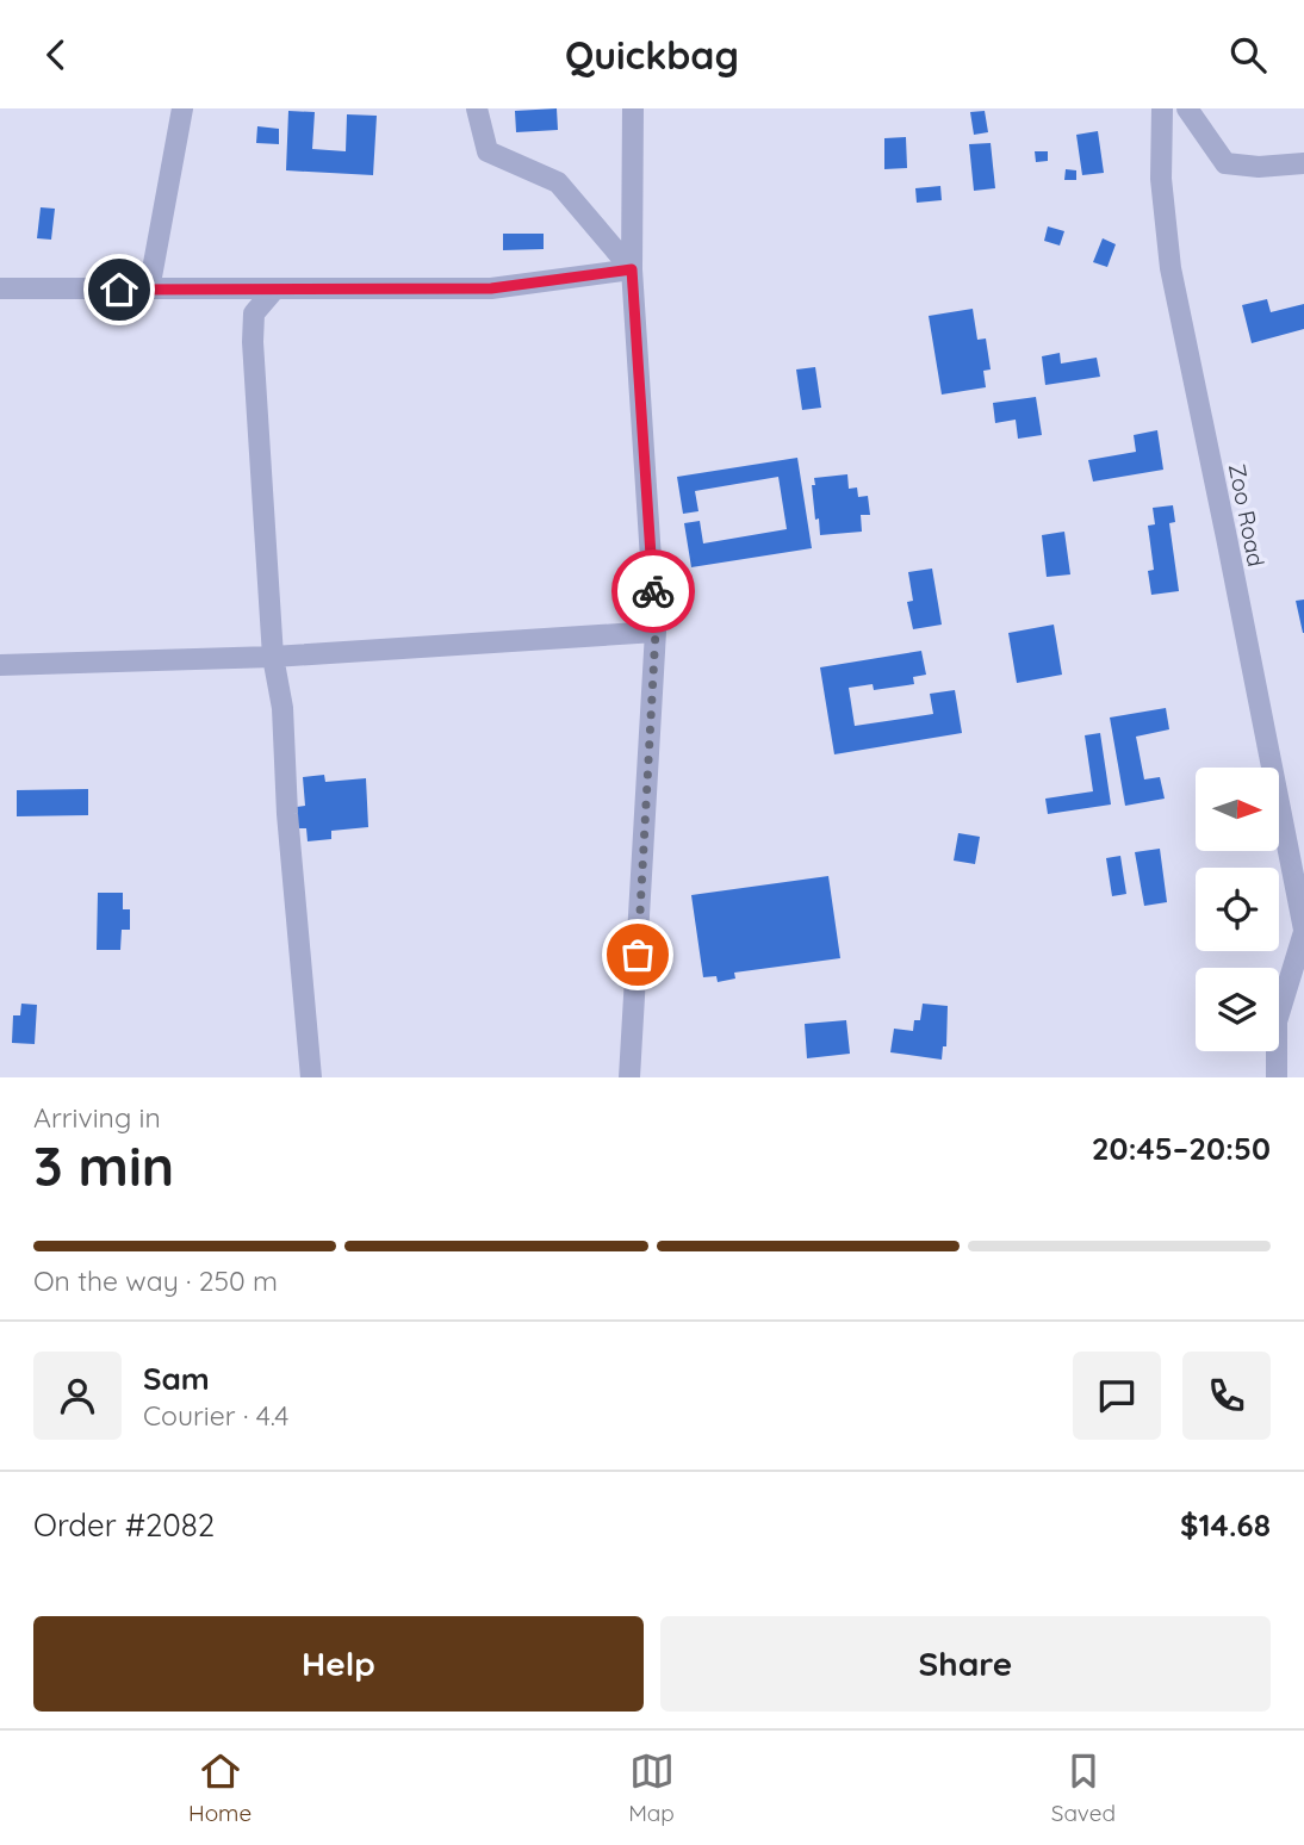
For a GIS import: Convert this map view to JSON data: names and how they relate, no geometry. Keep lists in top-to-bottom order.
{
  "streets": {
    "street": ["Zoo Road"]
  },
  "north": "right",
  "page": {
    "header": "Quickbag",
    "heading": ["3 min", "Arriving in", "20:45–20:50"],
    "panel": [
      "Sam",
      "Courier · 4.4",
      "Order #2082",
      "$14.68"
    ],
    "bar": "On the way · 250 m",
    "buttons": ["Help", "Share"],
    "tabs": ["Home", "Map", "Saved"]
  }
}
